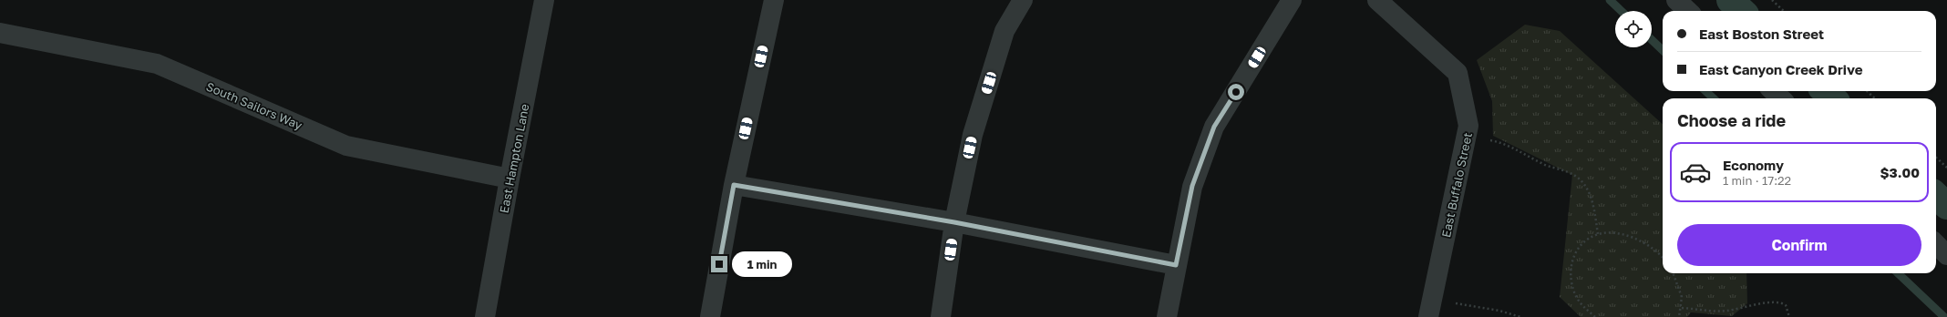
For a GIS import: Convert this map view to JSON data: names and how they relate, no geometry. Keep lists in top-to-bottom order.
{
  "streets": {
    "street": ["South Sailors Way", "East Hampton Lane", "East Buffalo Street"]
  },
  "crossings": [
    ["South Sailors Way", "East Hampton Lane"]
  ],
  "page": {
    "banner": ["East Boston Street", "East Canyon Creek Drive"],
    "heading": "Choose a ride",
    "list": [
      {
        "name": "Economy",
        "note": "1 min · 17:22",
        "value": "$3.00"
      }
    ],
    "buttons": "Confirm",
    "bubble": "1 min"
  }
}
